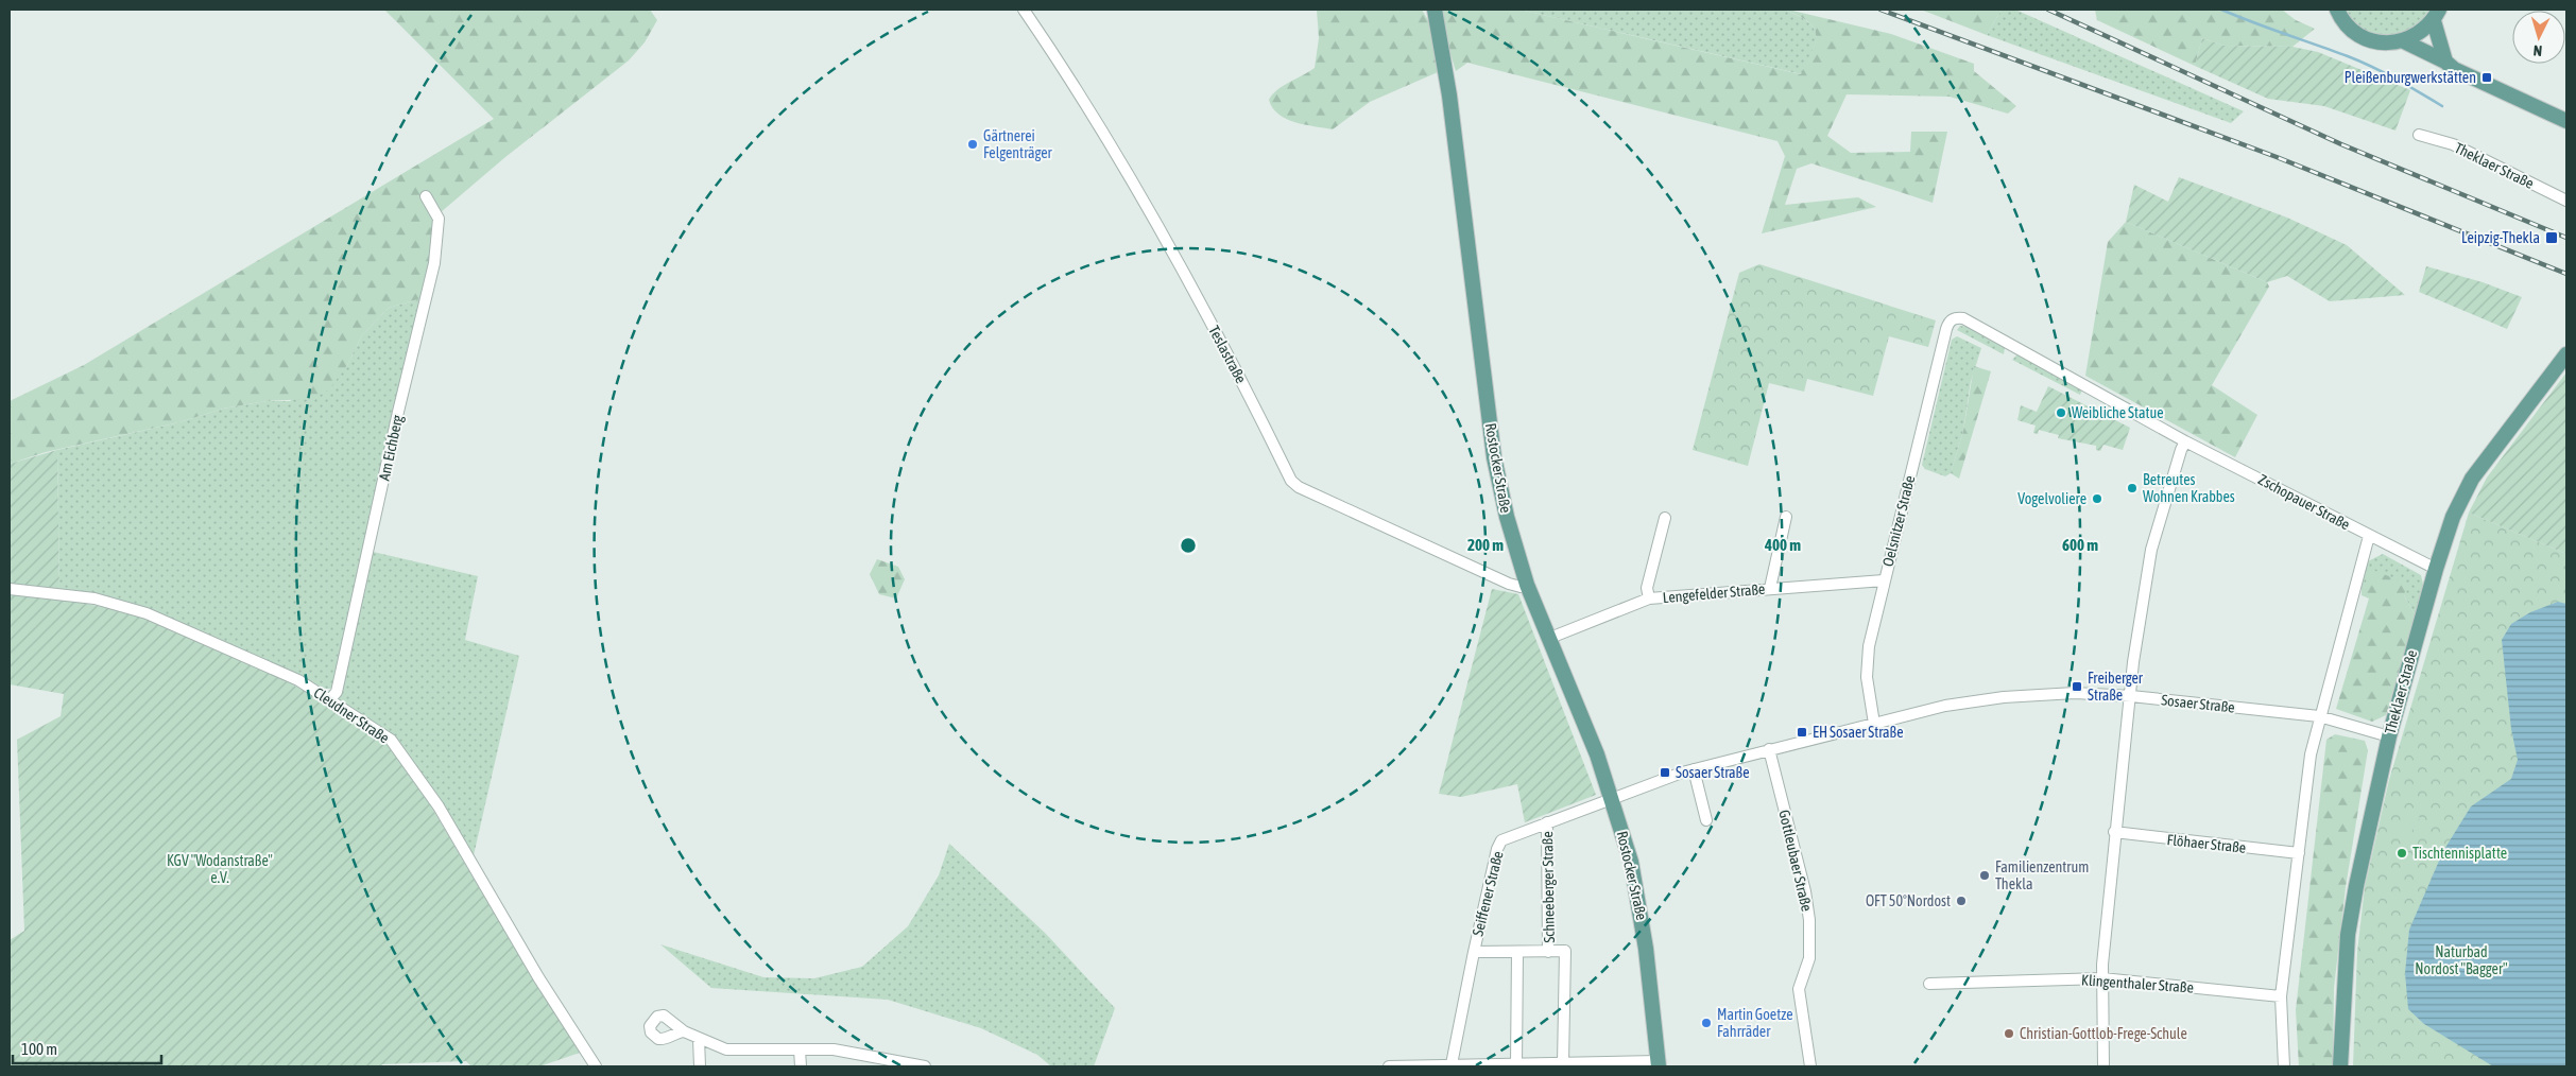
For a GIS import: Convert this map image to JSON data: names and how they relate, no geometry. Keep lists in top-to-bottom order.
{
  "streets": {
    "main road": ["Theklaer Straße", "Rostocker Straße"],
    "street": [
      "Teslastraße",
      "Am Eichberg",
      "Zschopauer Straße",
      "Oelsnitzer Straße",
      "Lengefelder Straße",
      "Sosaer Straße",
      "Cleudner Straße",
      "Flöhaer Straße",
      "Gottleubaer Straße",
      "Schneeberger Straße",
      "Seiffener Straße",
      "Klingenthaler Straße"
    ]
  },
  "crossings": [
    ["Theklaer Straße", "Zschopauer Straße"],
    ["Theklaer Straße", "Sosaer Straße"],
    ["Teslastraße", "Rostocker Straße"],
    ["Am Eichberg", "Cleudner Straße"],
    ["Rostocker Straße", "Lengefelder Straße"],
    ["Rostocker Straße", "Sosaer Straße"],
    ["Rostocker Straße", "Seiffener Straße"],
    ["Zschopauer Straße", "Oelsnitzer Straße"],
    ["Oelsnitzer Straße", "Lengefelder Straße"],
    ["Oelsnitzer Straße", "Sosaer Straße"],
    ["Sosaer Straße", "Gottleubaer Straße"],
    ["Sosaer Straße", "Seiffener Straße"],
    ["Schneeberger Straße", "Seiffener Straße"]
  ],
  "parks": ["KGV \"Wodanstraße\" e.V.", "Naturbad Nordost \"Bagger\""],
  "places": {
    "transit": [
      "Pleißenburgwerkstätten",
      "Leipzig-Thekla",
      "Freiberger Straße",
      "EH Sosaer Straße",
      "Sosaer Straße"
    ],
    "other": [
      "Gärtnerei Felgenträger",
      "Weibliche Statue",
      "Betreutes Wohnen Krabbes",
      "Vogelvoliere",
      "Tischtennisplatte",
      "Familienzentrum Thekla",
      "OFT 50°Nordost",
      "Martin Goetze Fahrräder",
      "Christian-Gottlob-Frege-Schule"
    ]
  },
  "scale_bar": "100 m",
  "north": "bottom",
  "rings": ["200 m", "400 m", "600 m"]
}
